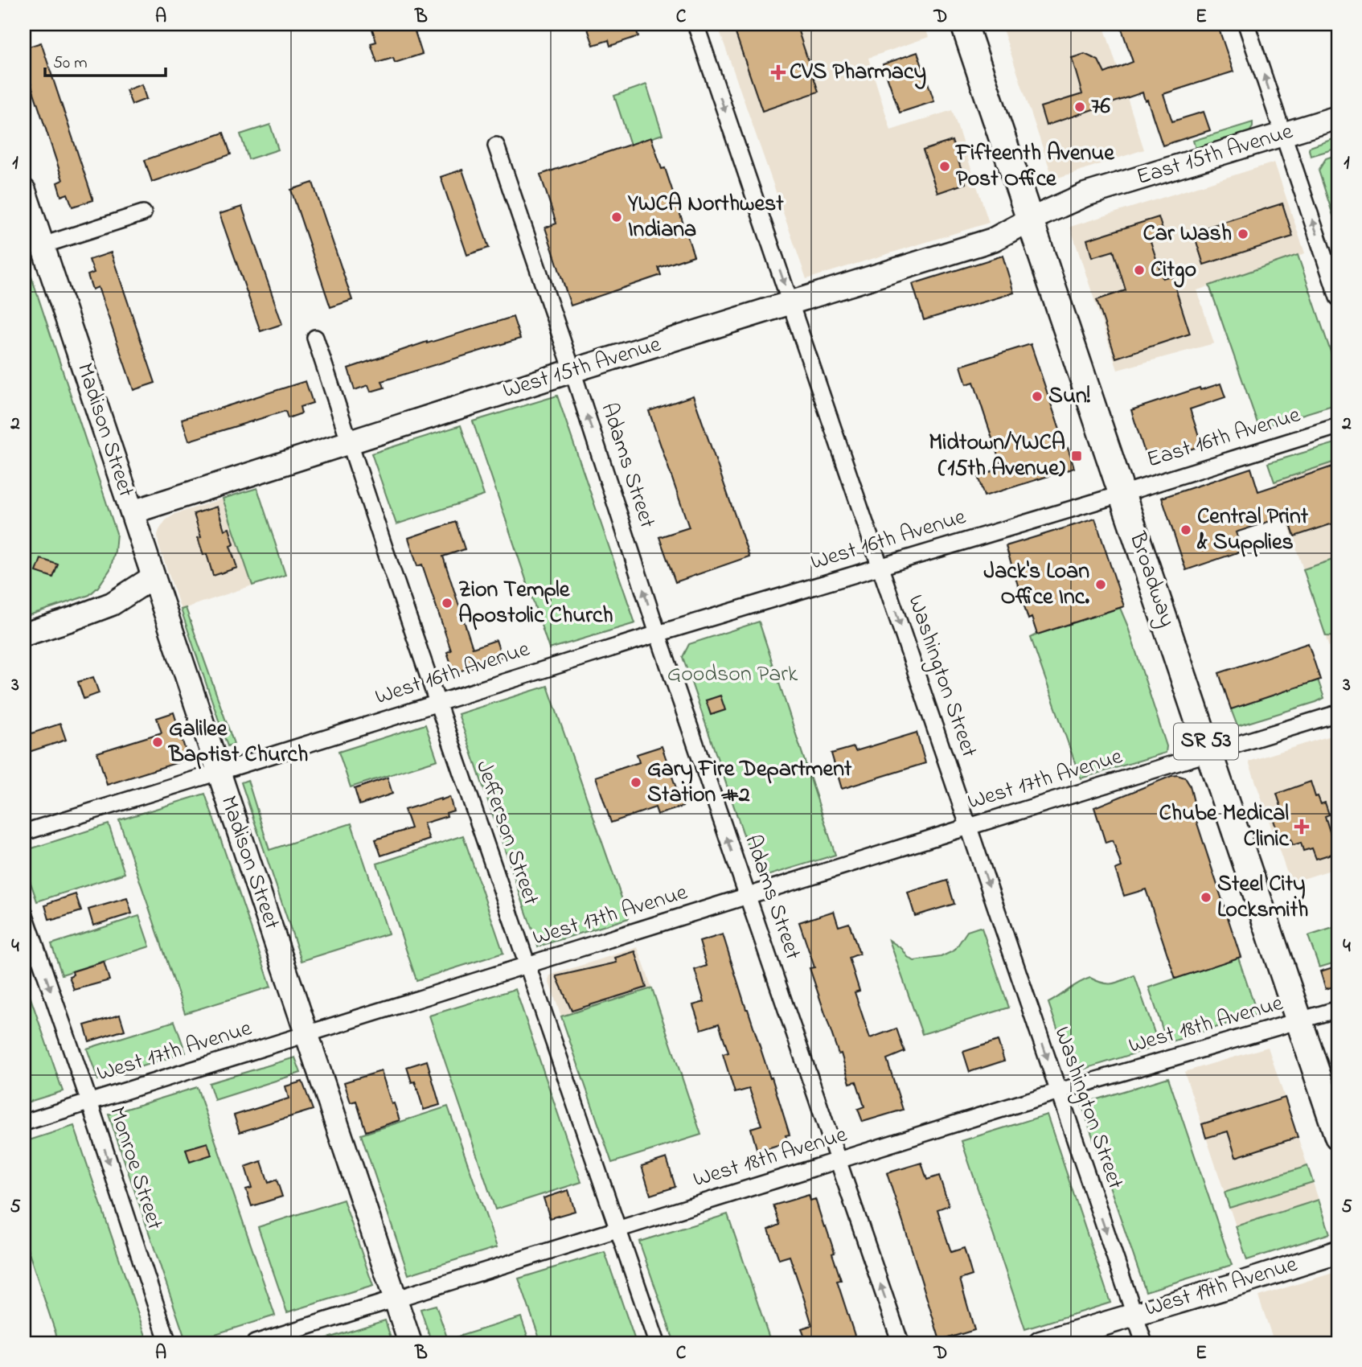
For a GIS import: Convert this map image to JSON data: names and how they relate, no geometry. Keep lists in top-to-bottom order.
{
  "streets": {
    "main road": [
      "East 15th Avenue",
      "West 15th Avenue",
      "Madison Street",
      "Broadway",
      "SR 53",
      "West 19th Avenue"
    ],
    "street": [
      "East 16th Avenue",
      "Adams Street",
      "West 16th Avenue",
      "Washington Street",
      "West 17th Avenue",
      "Jefferson Street",
      "West 18th Avenue",
      "Monroe Street"
    ]
  },
  "crossings": [
    ["East 15th Avenue", "West 15th Avenue"],
    ["East 15th Avenue", "Broadway"],
    ["West 15th Avenue", "Madison Street"],
    ["West 15th Avenue", "Adams Street"],
    ["West 15th Avenue", "Broadway"],
    ["West 15th Avenue", "Washington Street"],
    ["West 15th Avenue", "Jefferson Street"],
    ["Madison Street", "West 16th Avenue"],
    ["Madison Street", "West 17th Avenue"],
    ["Madison Street", "West 18th Avenue"],
    ["East 16th Avenue", "West 16th Avenue"],
    ["East 16th Avenue", "Broadway"],
    ["Adams Street", "West 16th Avenue"],
    ["Adams Street", "West 17th Avenue"],
    ["Adams Street", "West 18th Avenue"],
    ["West 16th Avenue", "Broadway"],
    ["West 16th Avenue", "Washington Street"],
    ["West 16th Avenue", "Jefferson Street"],
    ["Broadway", "West 17th Avenue"],
    ["Broadway", "West 18th Avenue"],
    ["Washington Street", "West 17th Avenue"],
    ["Washington Street", "West 18th Avenue"],
    ["Washington Street", "West 19th Avenue"],
    ["West 17th Avenue", "Jefferson Street"],
    ["West 17th Avenue", "Monroe Street"],
    ["Jefferson Street", "West 18th Avenue"]
  ],
  "one_way": ["Adams Street", "Washington Street", "Monroe Street"],
  "parks": ["Goodson Park"],
  "places": {
    "health": ["CVS Pharmacy", "Chube Medical Clinic"],
    "other": [
      "76",
      "Fifteenth Avenue Post Office",
      "YWCA Northwest Indiana",
      "Car Wash",
      "Citgo",
      "Sun!",
      "Central Print & Supplies",
      "Jack's Loan Office Inc.",
      "Zion Temple Apostolic Church",
      "Galilee Baptist Church",
      "Gary Fire Department Station #2",
      "Steel City Locksmith"
    ],
    "transit": ["Midtown/YWCA (15th Avenue)"]
  },
  "scale_bar": "50 m",
  "grid": {
    "columns": [
      "A",
      "B",
      "C",
      "D",
      "E"
    ],
    "rows": [
      "1",
      "2",
      "3",
      "4",
      "5"
    ]
  }
}
